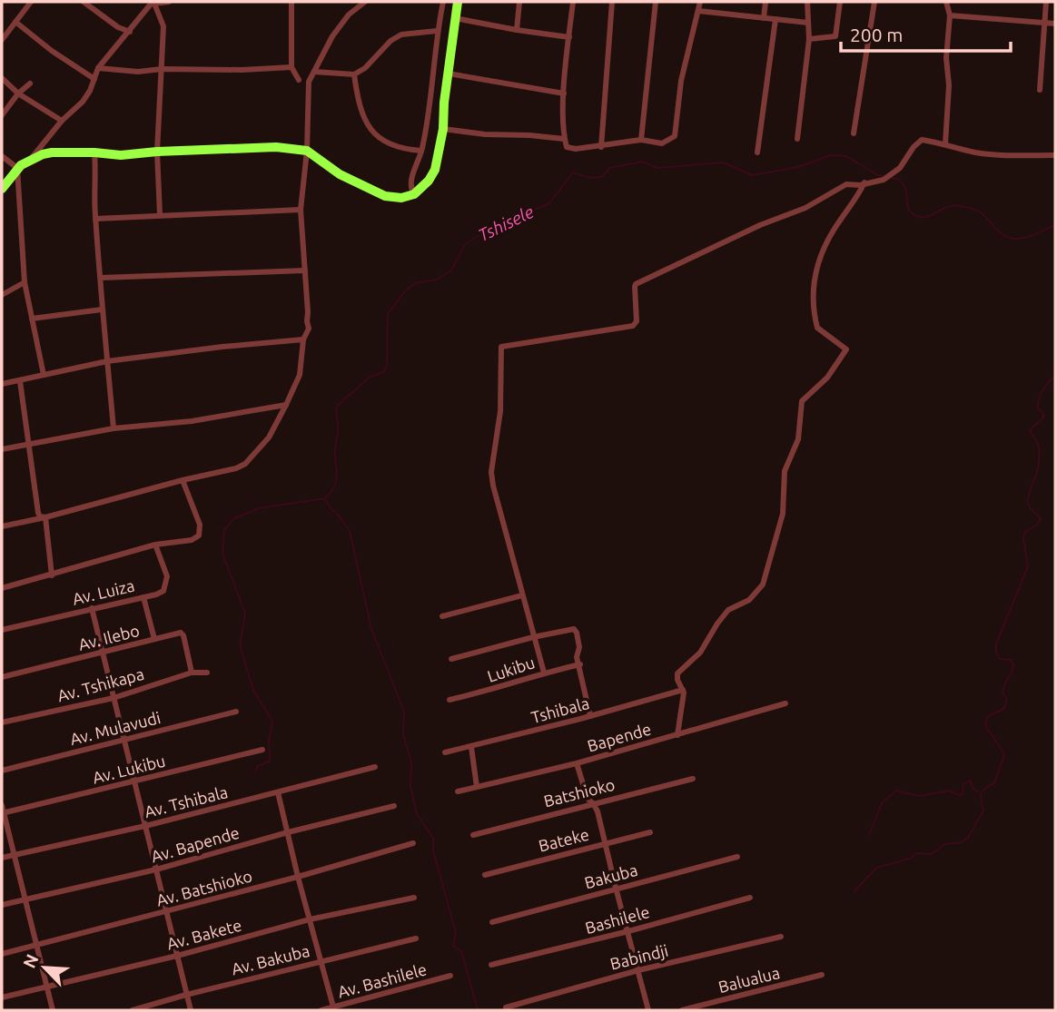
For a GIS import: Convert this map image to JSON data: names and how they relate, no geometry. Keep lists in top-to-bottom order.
{
  "streets": {
    "street": [
      "Av. Luiza",
      "Av. Ilebo",
      "Lukibu",
      "Av. Tshikapa",
      "Tshibala",
      "Av. Mulavudi",
      "Bapende",
      "Av. Lukibu",
      "Batshioko",
      "Av. Tshibala",
      "Bateke",
      "Av. Bapende",
      "Bakuba",
      "Av. Batshioko",
      "Bashilele",
      "Av. Bakete",
      "Babindji",
      "Av. Bakuba",
      "Balualua",
      "Av. Bashilele"
    ]
  },
  "crossings": [
    ["Av. Ilebo", "Av. Tshikapa"]
  ],
  "water": ["Tshisele"],
  "scale_bar": "200 m",
  "north": "top left"
}
